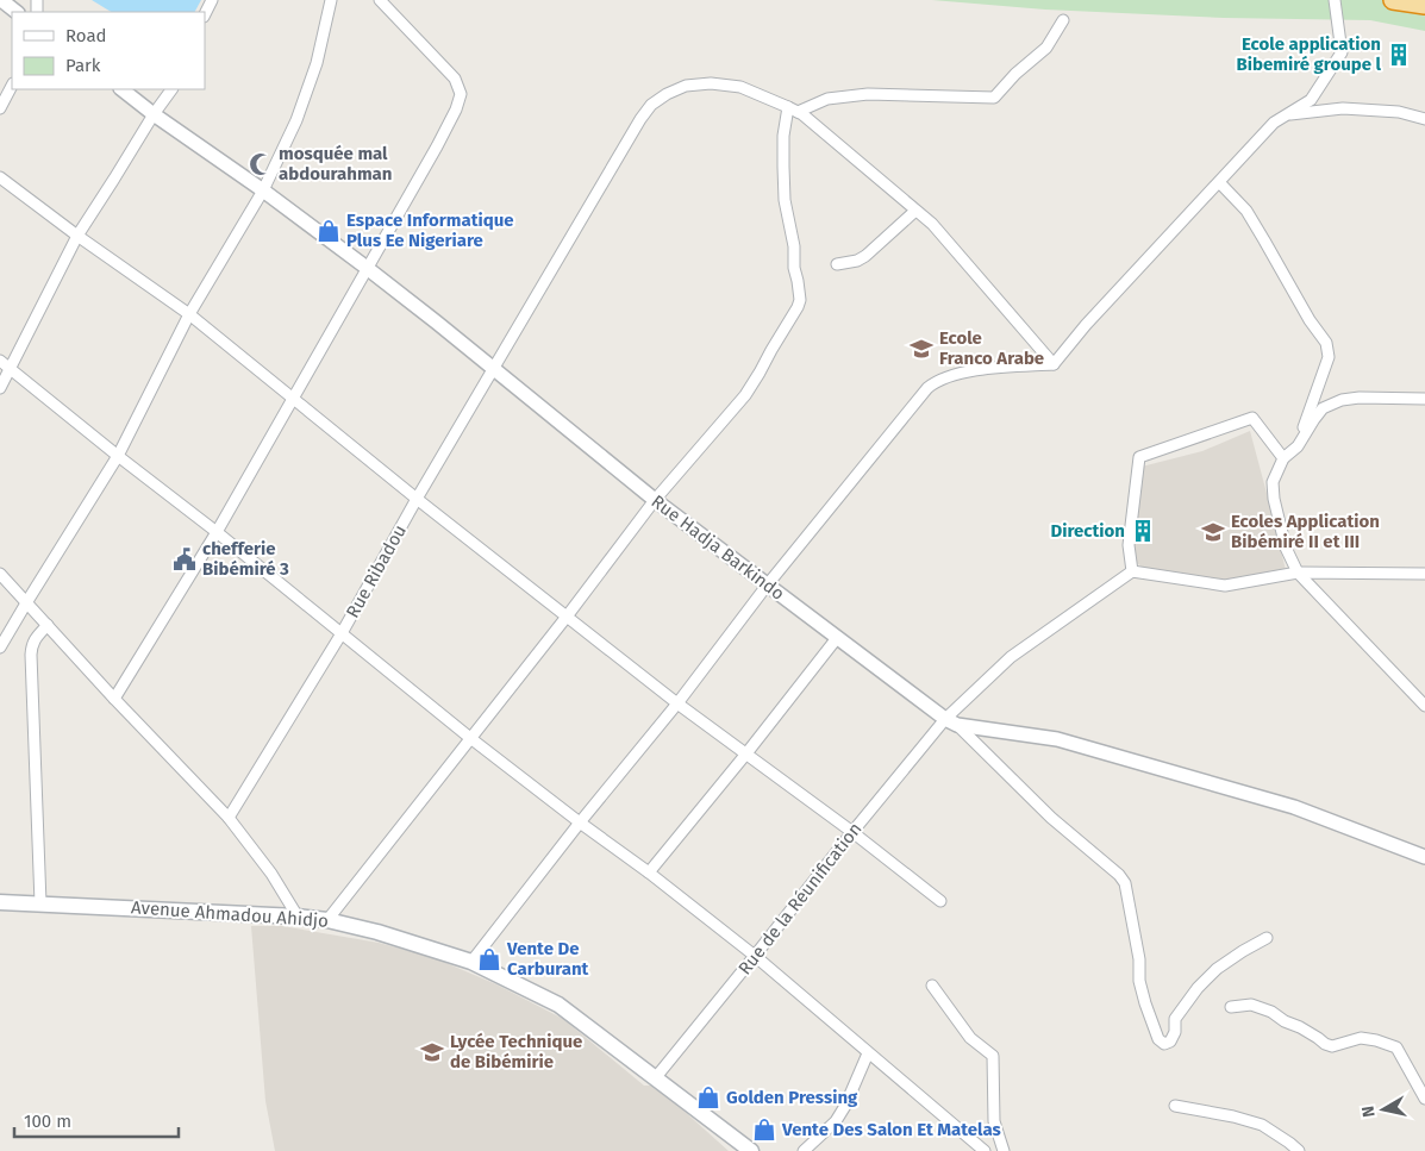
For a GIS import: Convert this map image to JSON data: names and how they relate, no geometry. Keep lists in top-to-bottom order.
{
  "streets": {
    "main road": ["Avenue Ahmadou Ahidjo"],
    "street": ["Rue Hadja Barkindo", "Rue Ribadou", "Rue de la Réunification"]
  },
  "crossings": [
    ["Rue Hadja Barkindo", "Rue Ribadou"],
    ["Rue Hadja Barkindo", "Rue de la Réunification"],
    ["Rue de la Réunification", "Avenue Ahmadou Ahidjo"]
  ],
  "places": {
    "building": ["Ecole application Bibemiré groupe l", "Direction"],
    "mosque": ["mosquée mal abdourahman"],
    "shop": [
      "Espace Informatique Plus Ee Nigeriare",
      "Vente De Carburant",
      "Golden Pressing",
      "Vente Des Salon Et Matelas"
    ],
    "school or university": ["Ecole Franco Arabe", "Ecoles Application Bibémiré II et III", "Lycée Technique de Bibémirie"],
    "public building": ["chefferie Bibémiré 3"]
  },
  "legend": ["Road", "Park"],
  "scale_bar": "100 m",
  "north": "left"
}
